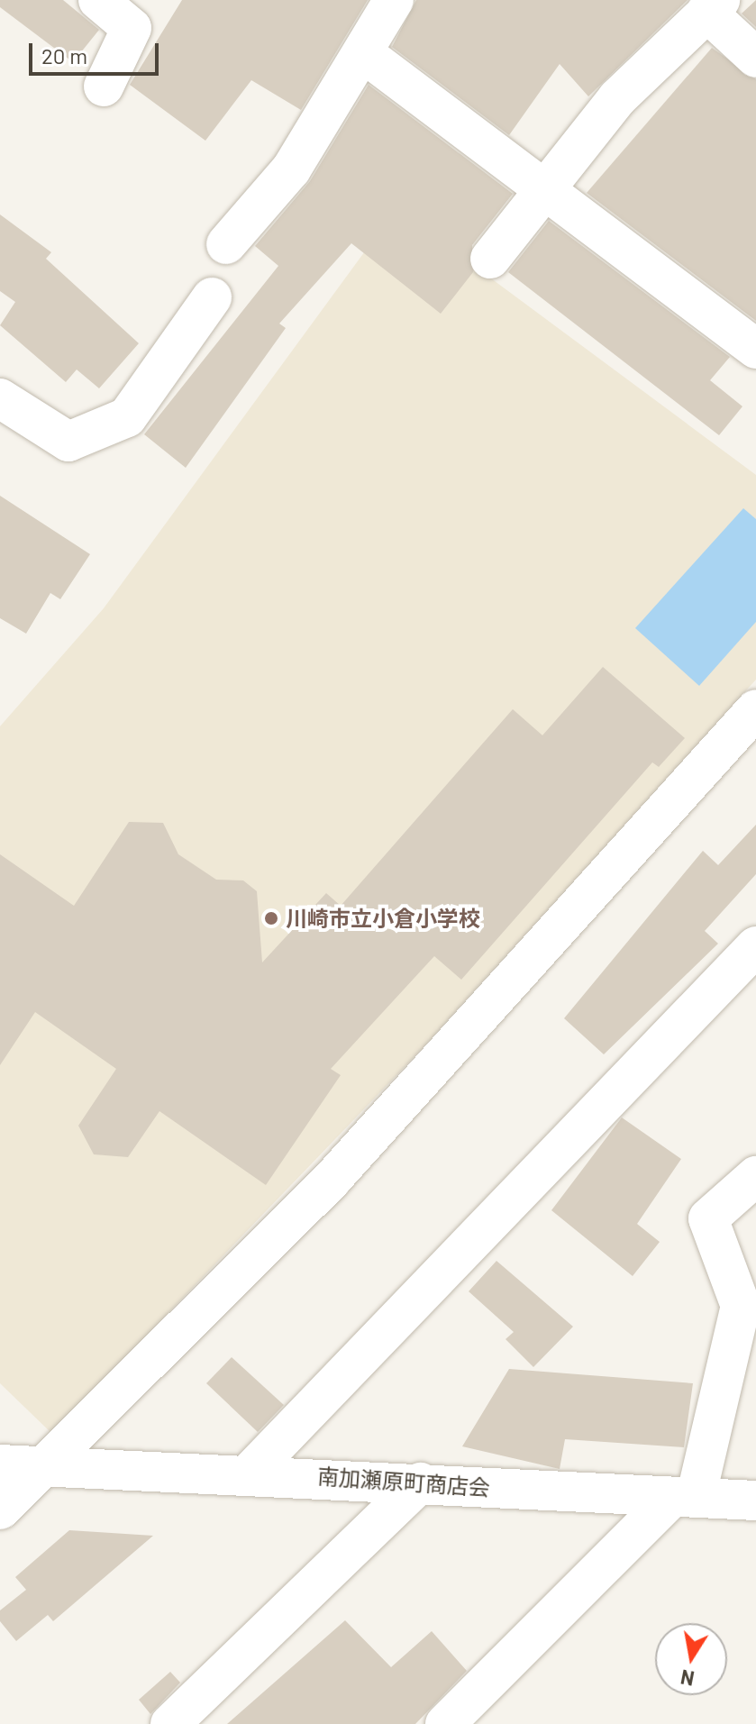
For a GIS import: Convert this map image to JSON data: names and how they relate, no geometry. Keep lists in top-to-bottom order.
{
  "streets": {
    "street": ["南加瀬原町商店会"]
  },
  "places": ["川崎市立小倉小学校"],
  "scale_bar": "20 m",
  "north": "bottom"
}
